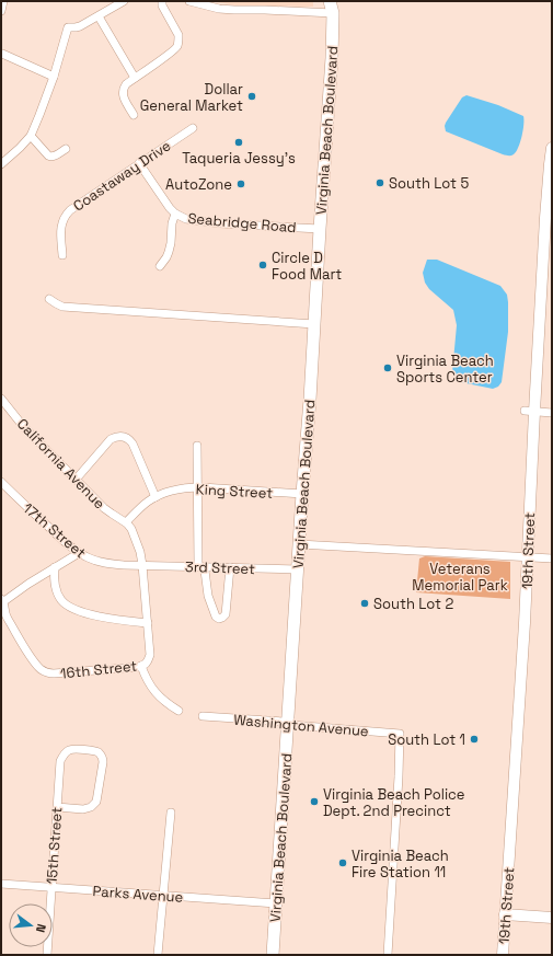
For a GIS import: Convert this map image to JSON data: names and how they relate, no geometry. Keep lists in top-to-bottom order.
{
  "streets": {
    "main road": ["Virginia Beach Boulevard"],
    "street": [
      "Coastaway Drive",
      "Seabridge Road",
      "California Avenue",
      "King Street",
      "17th Street",
      "19th Street",
      "3rd Street",
      "16th Street",
      "Washington Avenue",
      "15th Street",
      "Parks Avenue"
    ]
  },
  "crossings": [
    ["Virginia Beach Boulevard", "Seabridge Road"],
    ["Virginia Beach Boulevard", "King Street"],
    ["Virginia Beach Boulevard", "3rd Street"],
    ["Virginia Beach Boulevard", "Washington Avenue"],
    ["Virginia Beach Boulevard", "Parks Avenue"],
    ["Coastaway Drive", "Seabridge Road"],
    ["California Avenue", "King Street"],
    ["17th Street", "3rd Street"],
    ["17th Street", "16th Street"],
    ["15th Street", "Parks Avenue"]
  ],
  "parks": ["Veterans Memorial Park"],
  "places": [
    "Dollar General Market",
    "Taqueria Jessy's",
    "South Lot 5",
    "AutoZone",
    "Circle D Food Mart",
    "Virginia Beach Sports Center",
    "South Lot 2",
    "South Lot 1",
    "Virginia Beach Police Dept. 2nd Precinct",
    "Virginia Beach Fire Station 11"
  ],
  "north": "right"
}
